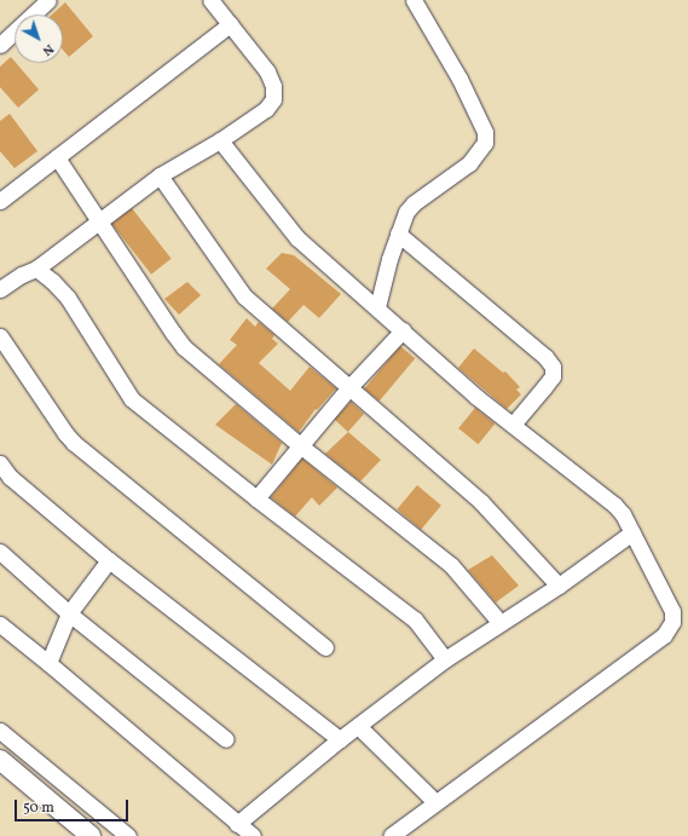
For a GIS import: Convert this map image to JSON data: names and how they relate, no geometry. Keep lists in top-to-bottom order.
{
  "scale_bar": "50 m",
  "north": "bottom right"
}
